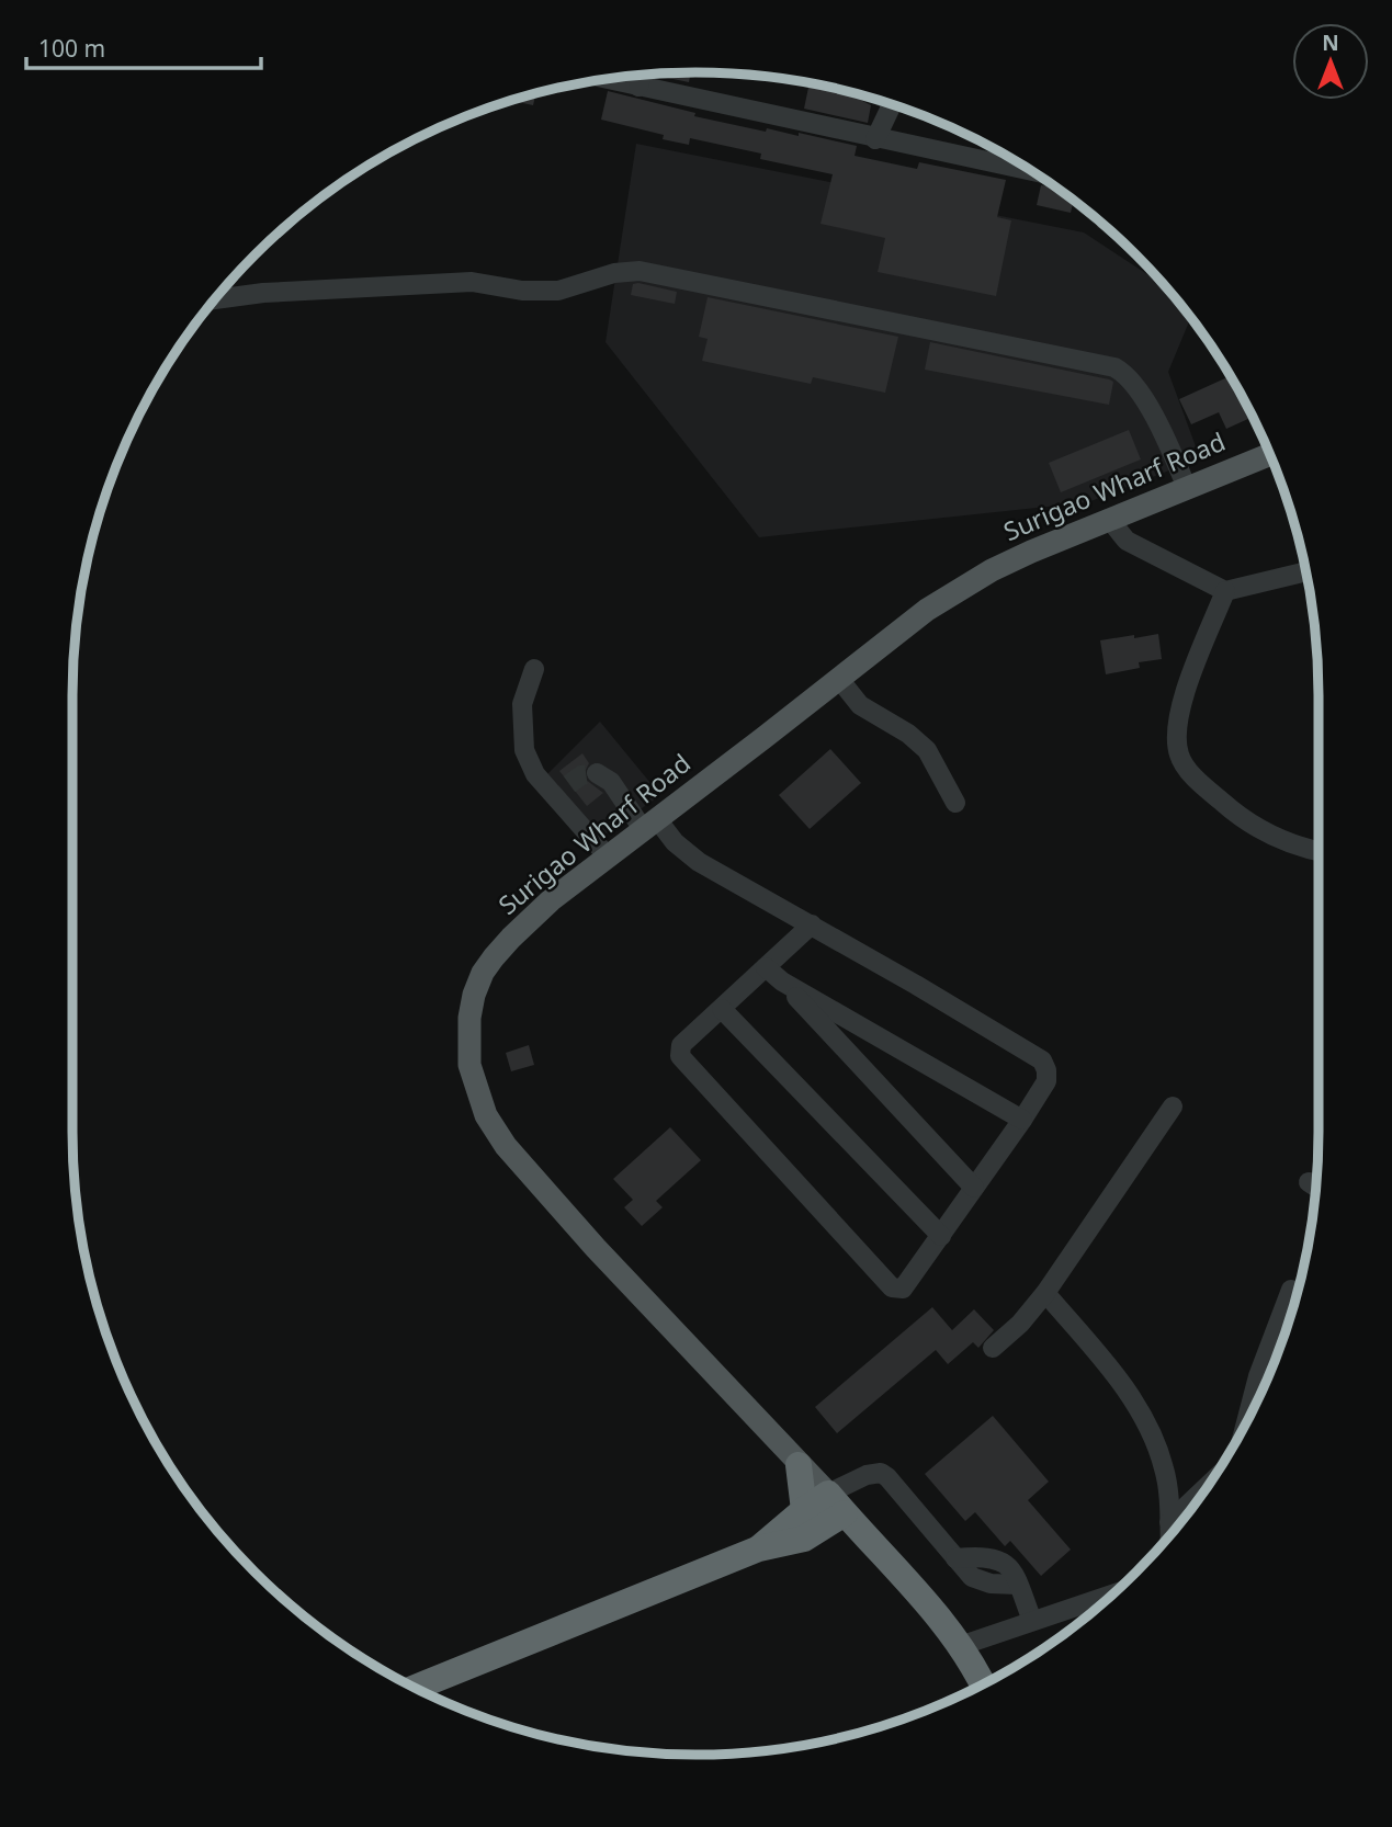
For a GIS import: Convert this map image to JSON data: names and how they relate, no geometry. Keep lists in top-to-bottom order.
{
  "streets": {
    "main road": ["Surigao Wharf Road"]
  },
  "scale_bar": "100 m",
  "north": "top"
}
